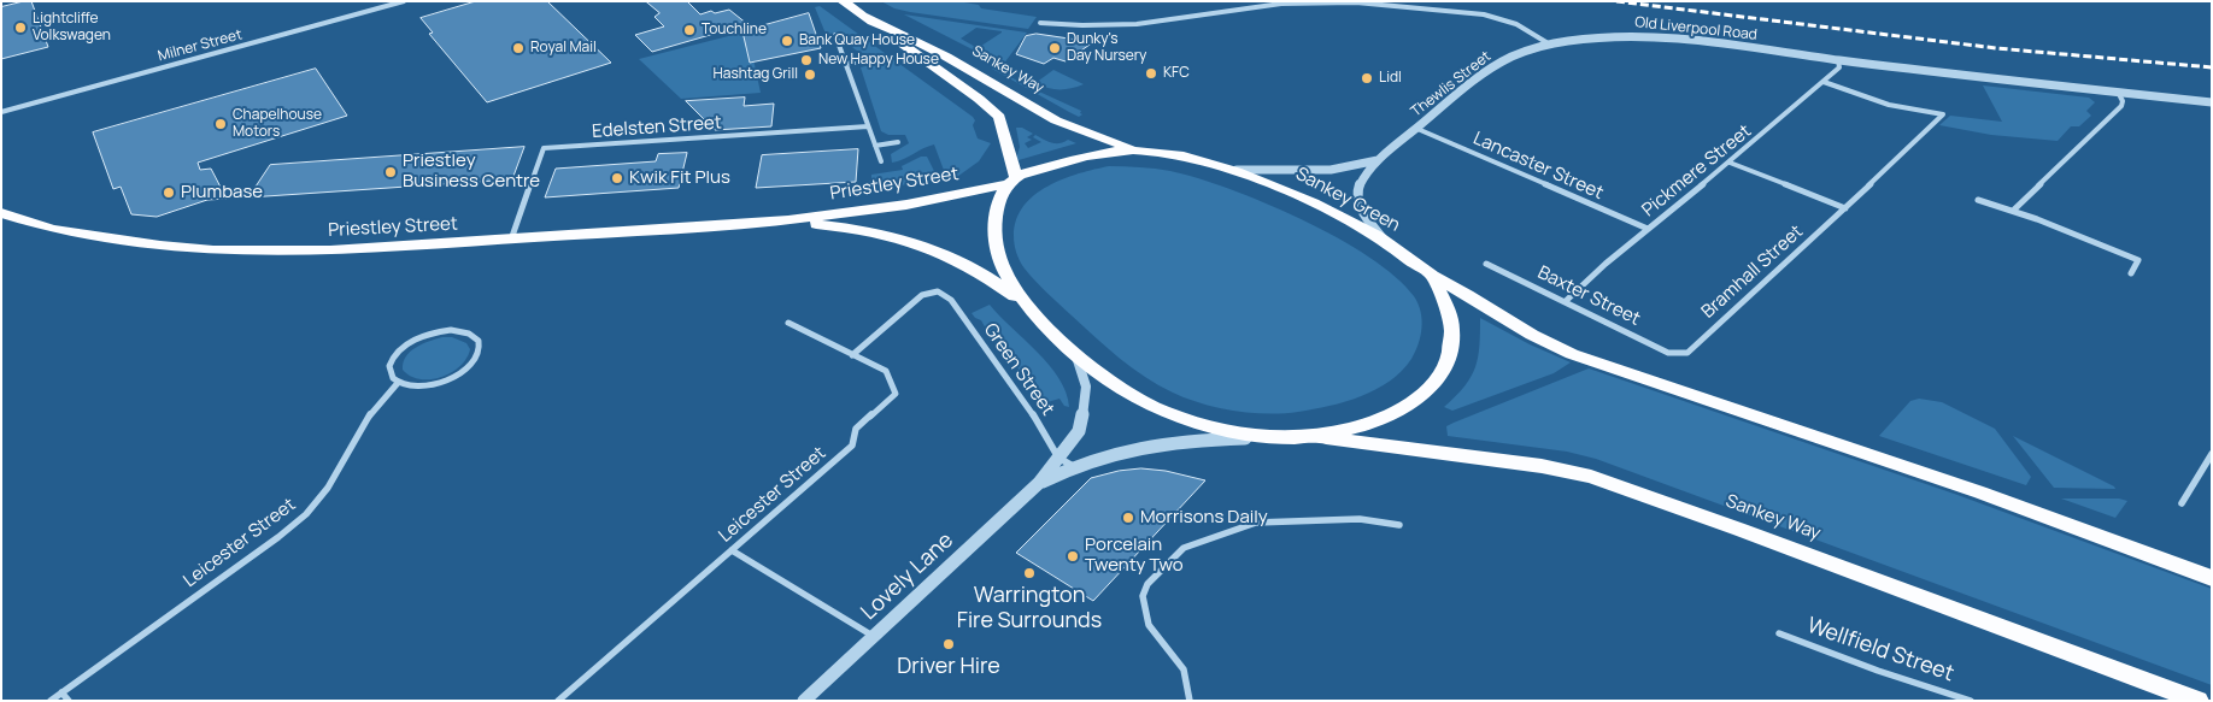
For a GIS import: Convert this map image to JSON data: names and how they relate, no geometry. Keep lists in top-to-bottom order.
{
  "streets": {
    "highway": ["Sankey Way", "Priestley Street", "Sankey Green"],
    "street": [
      "Old Liverpool Road",
      "Milner Street",
      "Thewlis Street",
      "Edelsten Street",
      "Lancaster Street",
      "Pickmere Street",
      "Bramhall Street",
      "Baxter Street",
      "Green Street",
      "Leicester Street",
      "Lovely Lane",
      "Wellfield Street"
    ]
  },
  "crossings": [
    ["Old Liverpool Road", "Thewlis Street"],
    ["Old Liverpool Road", "Pickmere Street"],
    ["Sankey Way", "Priestley Street"],
    ["Sankey Way", "Sankey Green"],
    ["Thewlis Street", "Lancaster Street"],
    ["Thewlis Street", "Sankey Green"],
    ["Edelsten Street", "Priestley Street"],
    ["Lancaster Street", "Pickmere Street"],
    ["Pickmere Street", "Bramhall Street"],
    ["Pickmere Street", "Baxter Street"],
    ["Priestley Street", "Sankey Green"],
    ["Sankey Green", "Lovely Lane"],
    ["Bramhall Street", "Baxter Street"],
    ["Green Street", "Leicester Street"],
    ["Green Street", "Lovely Lane"]
  ],
  "places": [
    "Lightcliffe Volkswagen",
    "Touchline",
    "Bank Quay House",
    "Royal Mail",
    "Dunky's Day Nursery",
    "New Happy House",
    "KFC",
    "Hashtag Grill",
    "Lidl",
    "Chapelhouse Motors",
    "Priestley Business Centre",
    "Kwik Fit Plus",
    "Plumbase",
    "Morrisons Daily",
    "Porcelain Twenty Two",
    "Warrington Fire Surrounds",
    "Driver Hire"
  ]
}
